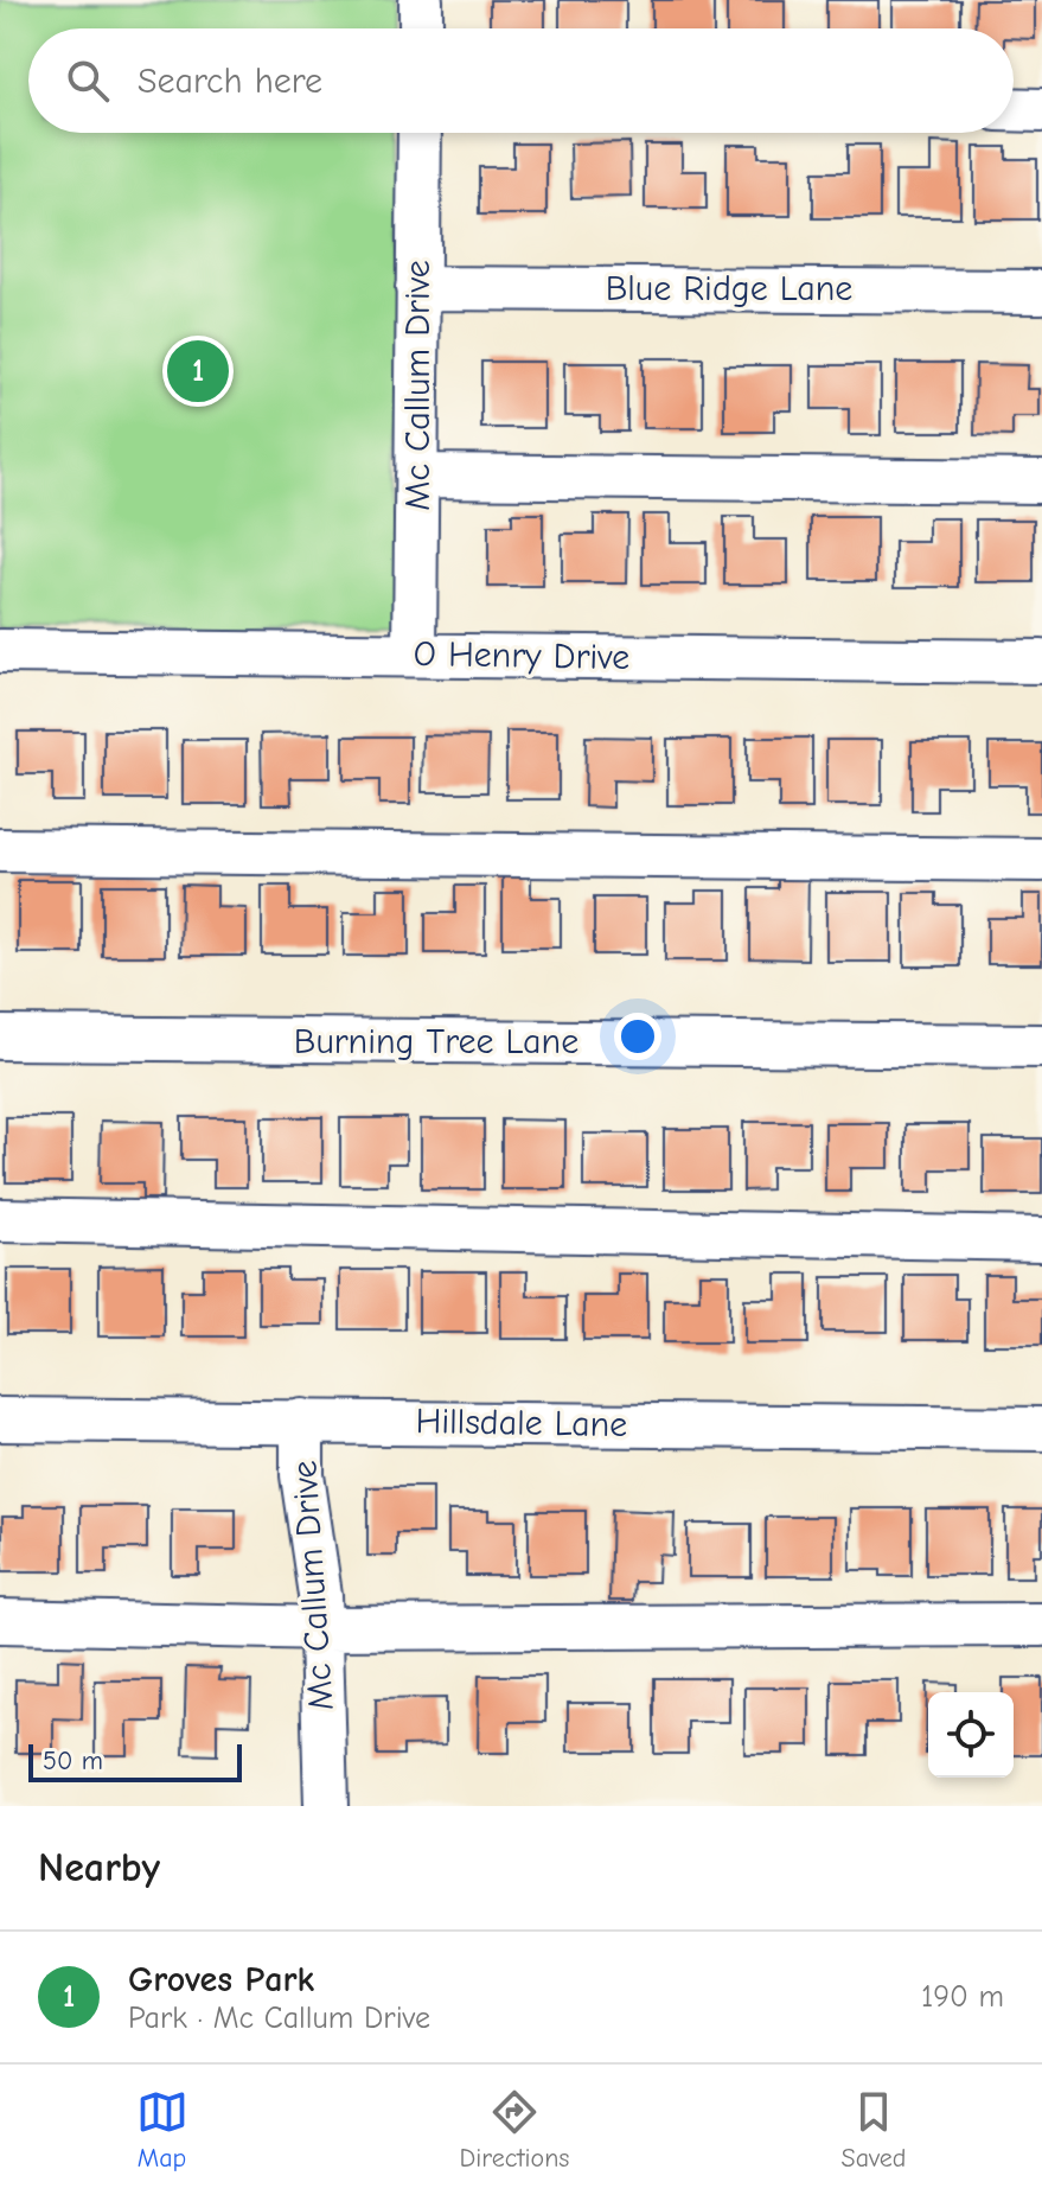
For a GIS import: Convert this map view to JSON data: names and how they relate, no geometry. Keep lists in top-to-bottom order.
{
  "streets": {
    "street": [
      "Blue Ridge Lane",
      "Mc Callum Drive",
      "O Henry Drive",
      "Burning Tree Lane",
      "Hillsdale Lane"
    ]
  },
  "crossings": [
    ["Blue Ridge Lane", "Mc Callum Drive"],
    ["Mc Callum Drive", "O Henry Drive"],
    ["Mc Callum Drive", "Hillsdale Lane"]
  ],
  "scale_bar": "50 m",
  "page": {
    "search": "Search here",
    "pins": "1",
    "scale": "50 m",
    "heading": "Nearby",
    "list": [
      {
        "mark": "1",
        "name": "Groves Park",
        "note": "Park · Mc Callum Drive",
        "value": "190 m"
      }
    ],
    "nav": ["Map", "Directions", "Saved"]
  }
}
